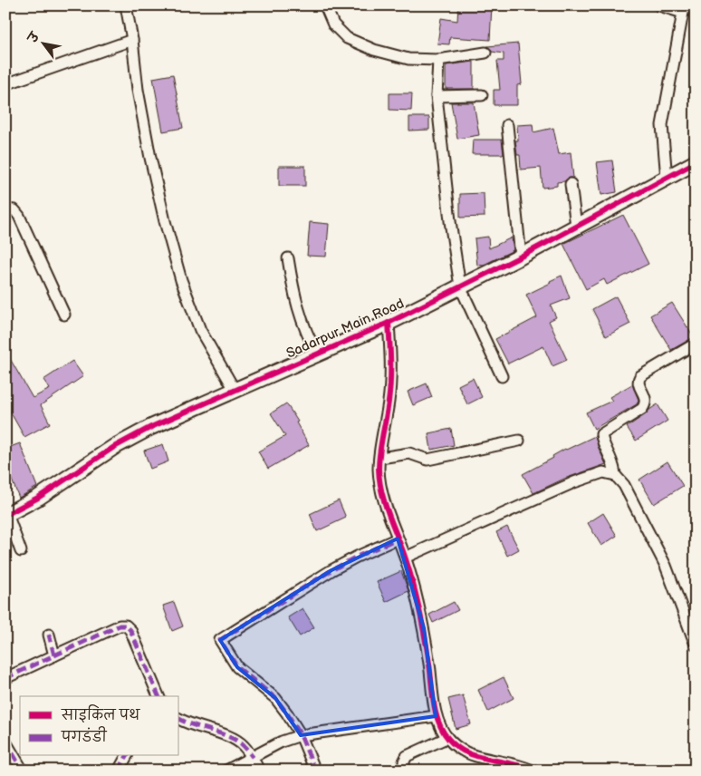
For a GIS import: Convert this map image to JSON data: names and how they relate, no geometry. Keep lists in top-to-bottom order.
{
  "streets": {
    "street": ["Sadarpur Main Road"]
  },
  "legend": ["साइकिल पथ", "पगडंडी"],
  "north": "top left"
}
